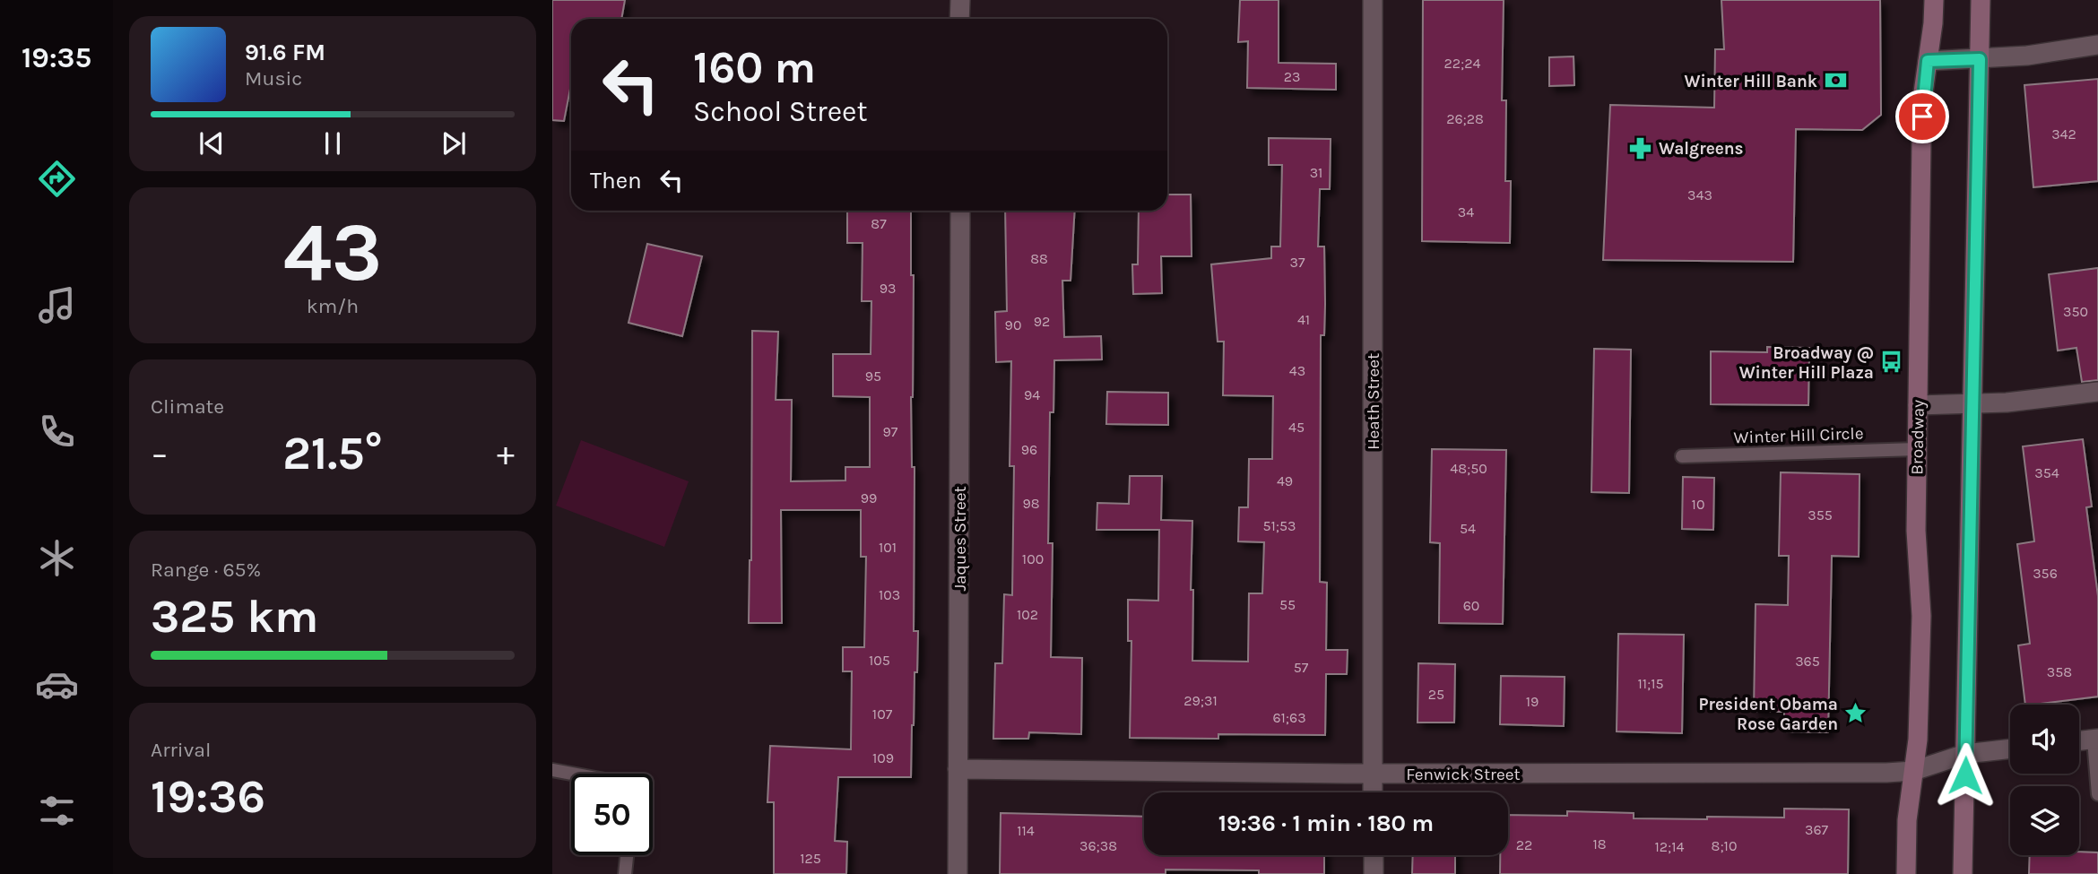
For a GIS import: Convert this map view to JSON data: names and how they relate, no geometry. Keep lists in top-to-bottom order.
{
  "streets": {
    "main road": ["Broadway"],
    "street": ["Heath Street", "Jaques Street", "Fenwick Street"],
    "lane": ["Winter Hill Circle"]
  },
  "crossings": [
    ["Heath Street", "Fenwick Street"],
    ["Winter Hill Circle", "Broadway"],
    ["Broadway", "Fenwick Street"],
    ["Jaques Street", "Fenwick Street"]
  ],
  "places": {
    "bank": ["Winter Hill Bank"],
    "pharmacy": ["Walgreens"],
    "bus stop": ["Broadway @ Winter Hill Plaza"],
    "place": ["President Obama Rose Garden"]
  },
  "house_numbers": [
    "22;24",
    "23",
    "26;28",
    "342",
    "31",
    "343",
    "34",
    "87",
    "88",
    "37",
    "93",
    "350",
    "41",
    "92",
    "90",
    "43",
    "95",
    "94",
    "45",
    "97",
    "96",
    "48;50",
    "354",
    "49",
    "99",
    "98",
    "10",
    "355",
    "51;53",
    "54",
    "101",
    "100",
    "356",
    "103",
    "55",
    "60",
    "102",
    "105",
    "365",
    "57",
    "358",
    "11;15",
    "25",
    "29;31",
    "19",
    "107",
    "61;63",
    "109",
    "367",
    "114",
    "18",
    "22",
    "36;38",
    "8;10",
    "12;14",
    "125"
  ],
  "page": {
    "tabs": "19:35",
    "turn": ["160 m", "School Street"],
    "song": ["91.6 FM", "Music"],
    "then": "Then",
    "tile": [
      ["43", "km/h"],
      "Climate",
      ["Range · 65%", "325 km"],
      ["Arrival", "19:36"]
    ],
    "heat": ["−", "21.5°", "+"],
    "limit": "50",
    "trip": "19:36 · 1 min · 180 m"
  }
}
